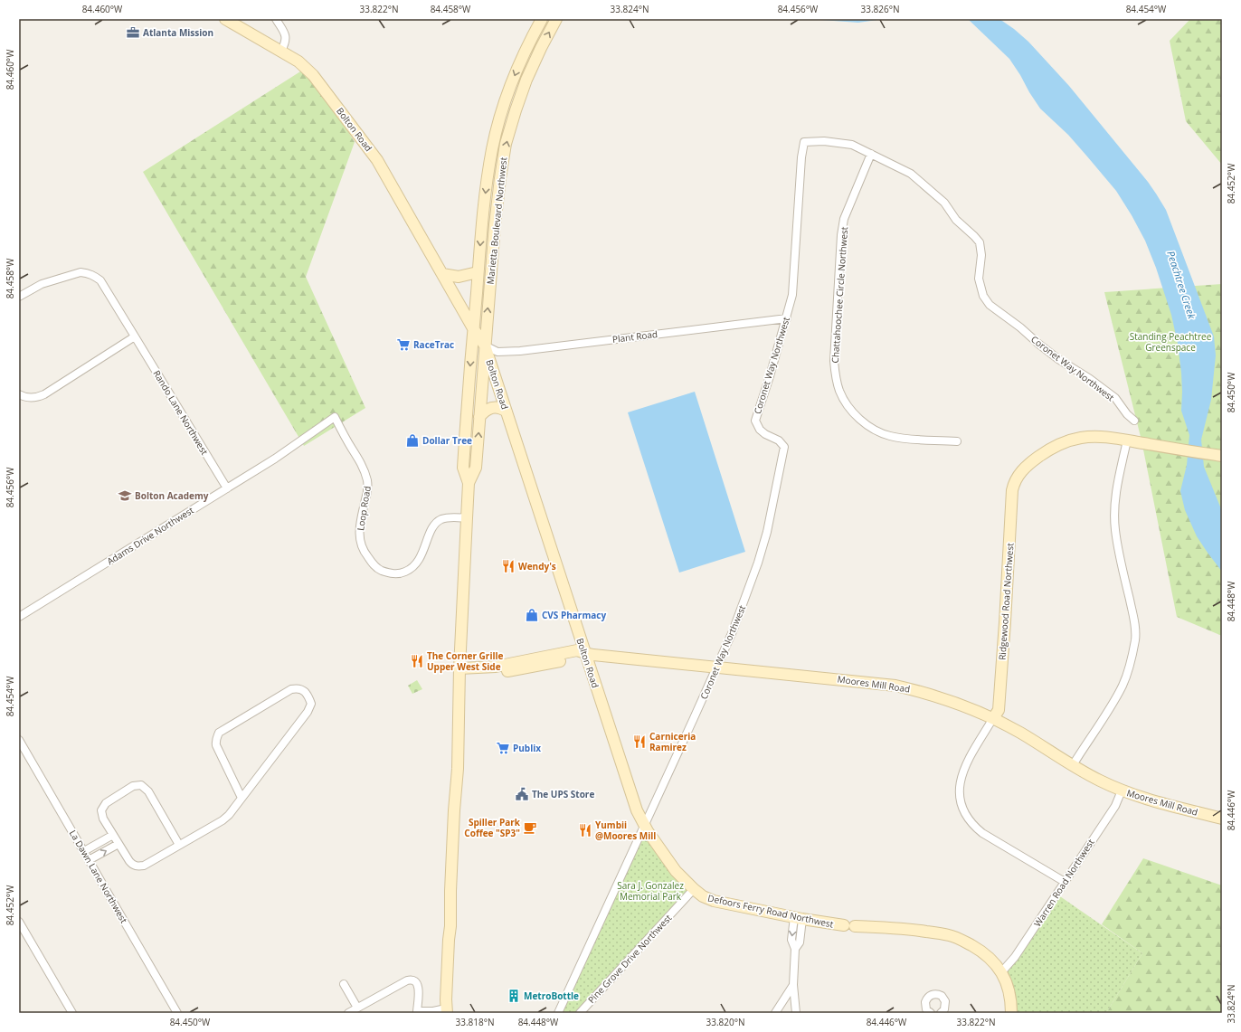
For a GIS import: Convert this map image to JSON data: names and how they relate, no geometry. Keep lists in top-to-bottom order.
{
  "streets": {
    "street": [
      "Bolton Road",
      "Marietta Boulevard Northwest",
      "Chattahoochee Circle Northwest",
      "Plant Road",
      "Coronet Way Northwest",
      "Rando Lane Northwest",
      "Loop Road",
      "Adams Drive Northwest",
      "Ridgewood Road Northwest",
      "Moores Mill Road",
      "La Dawn Lane Northwest",
      "Warren Road Northwest",
      "Defoors Ferry Road Northwest",
      "Pine Grove Drive Northwest"
    ]
  },
  "crossings": [
    ["Bolton Road", "Marietta Boulevard Northwest"],
    ["Bolton Road", "Plant Road"],
    ["Bolton Road", "Coronet Way Northwest"],
    ["Bolton Road", "Moores Mill Road"],
    ["Bolton Road", "Defoors Ferry Road Northwest"],
    ["Marietta Boulevard Northwest", "Plant Road"],
    ["Chattahoochee Circle Northwest", "Coronet Way Northwest"],
    ["Plant Road", "Coronet Way Northwest"],
    ["Coronet Way Northwest", "Moores Mill Road"],
    ["Coronet Way Northwest", "Defoors Ferry Road Northwest"],
    ["Rando Lane Northwest", "Adams Drive Northwest"],
    ["Loop Road", "Adams Drive Northwest"],
    ["Ridgewood Road Northwest", "Moores Mill Road"],
    ["Ridgewood Road Northwest", "Warren Road Northwest"],
    ["Moores Mill Road", "Warren Road Northwest"],
    ["Warren Road Northwest", "Defoors Ferry Road Northwest"],
    ["Defoors Ferry Road Northwest", "Pine Grove Drive Northwest"]
  ],
  "water": ["Peachtree Creek"],
  "parks": ["Standing Peachtree Greenspace", "Sara J. Gonzalez Memorial Park"],
  "places": {
    "office": ["Atlanta Mission"],
    "supermarket": ["RaceTrac", "Publix"],
    "shop": ["Dollar Tree", "CVS Pharmacy"],
    "school or university": ["Bolton Academy"],
    "restaurant": [
      "Wendy's",
      "The Corner Grille Upper West Side",
      "Carniceria Ramirez",
      "Yumbii @Moores Mill"
    ],
    "public building": ["The UPS Store"],
    "cafe": ["Spiller Park Coffee \"SP3\""],
    "building": ["MetroBottle"]
  },
  "coordinates": [
    "84.460°W",
    "33.822°N",
    "84.458°W",
    "33.824°N",
    "84.456°W",
    "33.826°N",
    "84.454°W",
    "84.452°W",
    "84.450°W",
    "84.448°W",
    "84.446°W",
    "33.818°N",
    "33.820°N"
  ]
}
